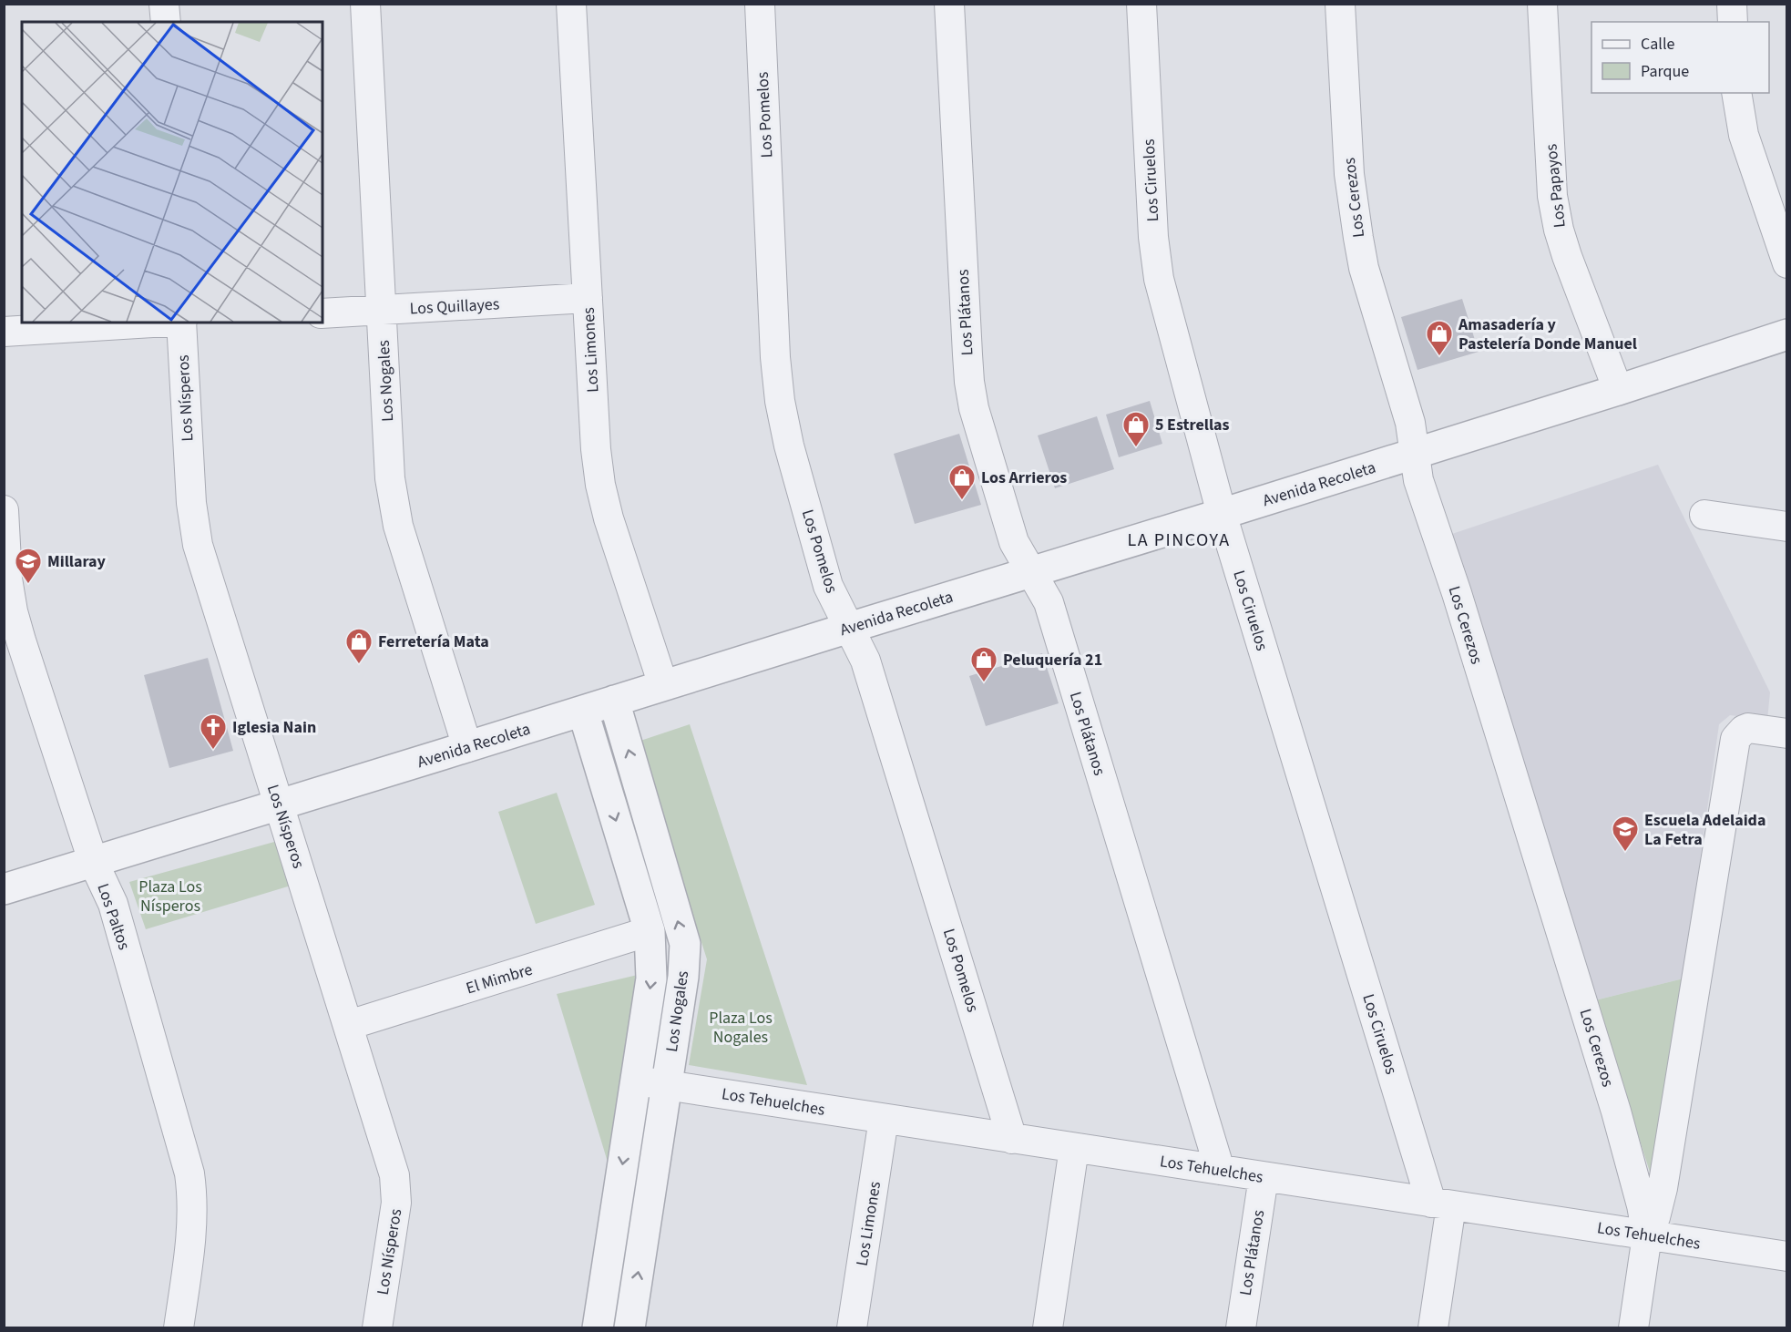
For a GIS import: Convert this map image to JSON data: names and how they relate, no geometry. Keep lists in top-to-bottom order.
{
  "streets": {
    "street": [
      "Los Pomelos",
      "Los Ciruelos",
      "Los Papayos",
      "Los Cerezos",
      "Los Quillayes",
      "Los Plátanos",
      "Los Limones",
      "Los Nogales",
      "Los Nísperos",
      "Avenida Recoleta",
      "Los Paltos",
      "El Mimbre",
      "Los Tehuelches"
    ]
  },
  "crossings": [
    ["Los Pomelos", "Avenida Recoleta"],
    ["Los Pomelos", "Los Tehuelches"],
    ["Los Ciruelos", "Avenida Recoleta"],
    ["Los Ciruelos", "Los Tehuelches"],
    ["Los Papayos", "Avenida Recoleta"],
    ["Los Cerezos", "Avenida Recoleta"],
    ["Los Cerezos", "Los Tehuelches"],
    ["Los Quillayes", "Los Limones"],
    ["Los Quillayes", "Los Nogales"],
    ["Los Plátanos", "Avenida Recoleta"],
    ["Los Plátanos", "Los Tehuelches"],
    ["Los Limones", "Avenida Recoleta"],
    ["Los Limones", "Los Tehuelches"],
    ["Los Nogales", "Avenida Recoleta"],
    ["Los Nogales", "El Mimbre"],
    ["Los Nogales", "Los Tehuelches"],
    ["Los Nísperos", "Avenida Recoleta"],
    ["Los Nísperos", "El Mimbre"],
    ["Avenida Recoleta", "Los Paltos"]
  ],
  "districts": ["LA PINCOYA"],
  "parks": ["Plaza Los Nísperos", "Plaza Los Nogales"],
  "places": {
    "shop": [
      "Amasadería y Pastelería Donde Manuel",
      "5 Estrellas",
      "Los Arrieros",
      "Ferretería Mata",
      "Peluquería 21"
    ],
    "school or university": ["Millaray", "Escuela Adelaida La Fetra"],
    "church": ["Iglesia Nain"]
  },
  "legend": ["Calle", "Parque"]
}
